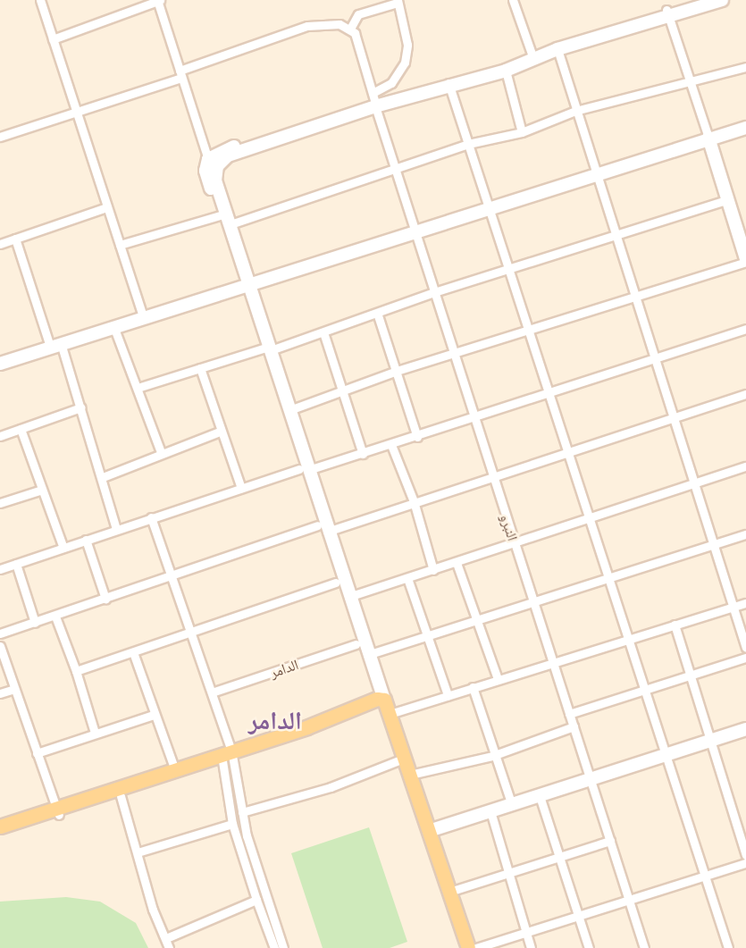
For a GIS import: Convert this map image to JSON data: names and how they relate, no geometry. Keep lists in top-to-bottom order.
{
  "streets": {
    "street": ["النبرو", "الدامر"]
  },
  "districts": ["الدامر"]
}
